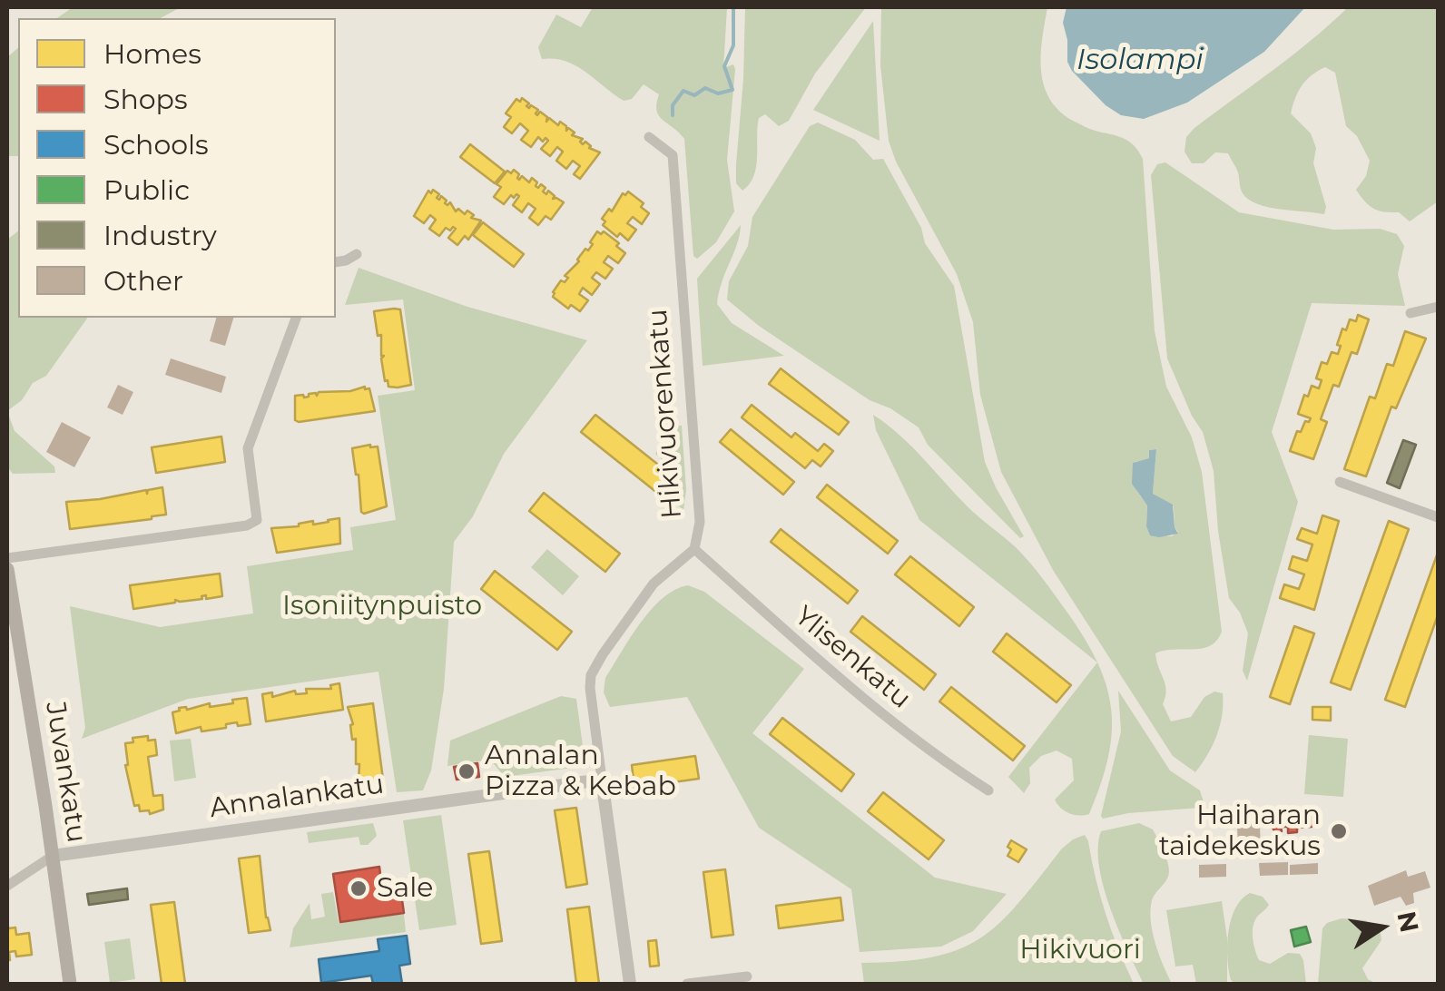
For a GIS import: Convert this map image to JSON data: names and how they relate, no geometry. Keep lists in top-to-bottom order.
{
  "streets": {
    "main road": ["Juvankatu"],
    "street": ["Hikivuorenkatu", "Ylisenkatu", "Annalankatu"]
  },
  "crossings": [
    ["Hikivuorenkatu", "Ylisenkatu"],
    ["Hikivuorenkatu", "Annalankatu"],
    ["Juvankatu", "Annalankatu"]
  ],
  "water": ["Isolampi"],
  "parks": ["Isoniitynpuisto", "Hikivuori"],
  "places": ["Annalan Pizza & Kebab", "Haiharan taidekeskus", "Sale"],
  "legend": [
    "Homes",
    "Shops",
    "Schools",
    "Public",
    "Industry",
    "Other"
  ],
  "north": "right"
}
